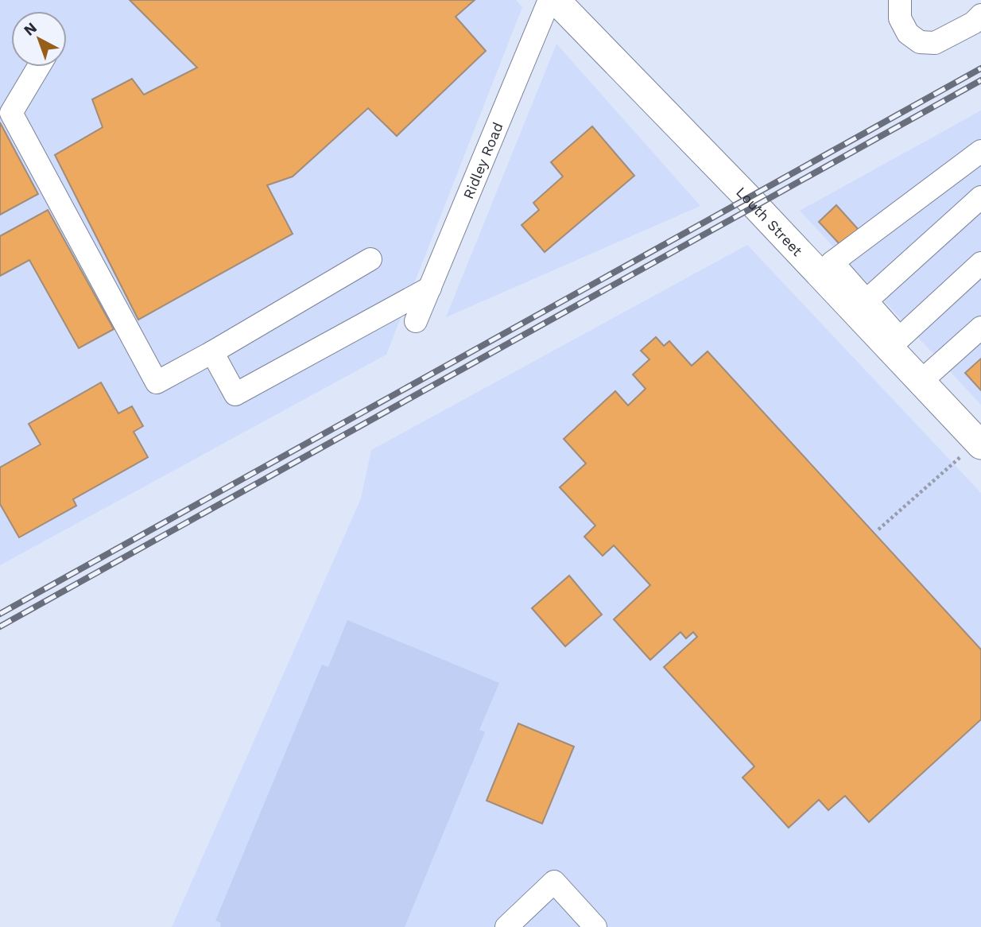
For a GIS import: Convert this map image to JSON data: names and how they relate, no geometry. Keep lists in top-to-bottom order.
{
  "streets": {
    "main road": ["Louth Street"],
    "street": ["Ridley Road"]
  },
  "north": "top left"
}
